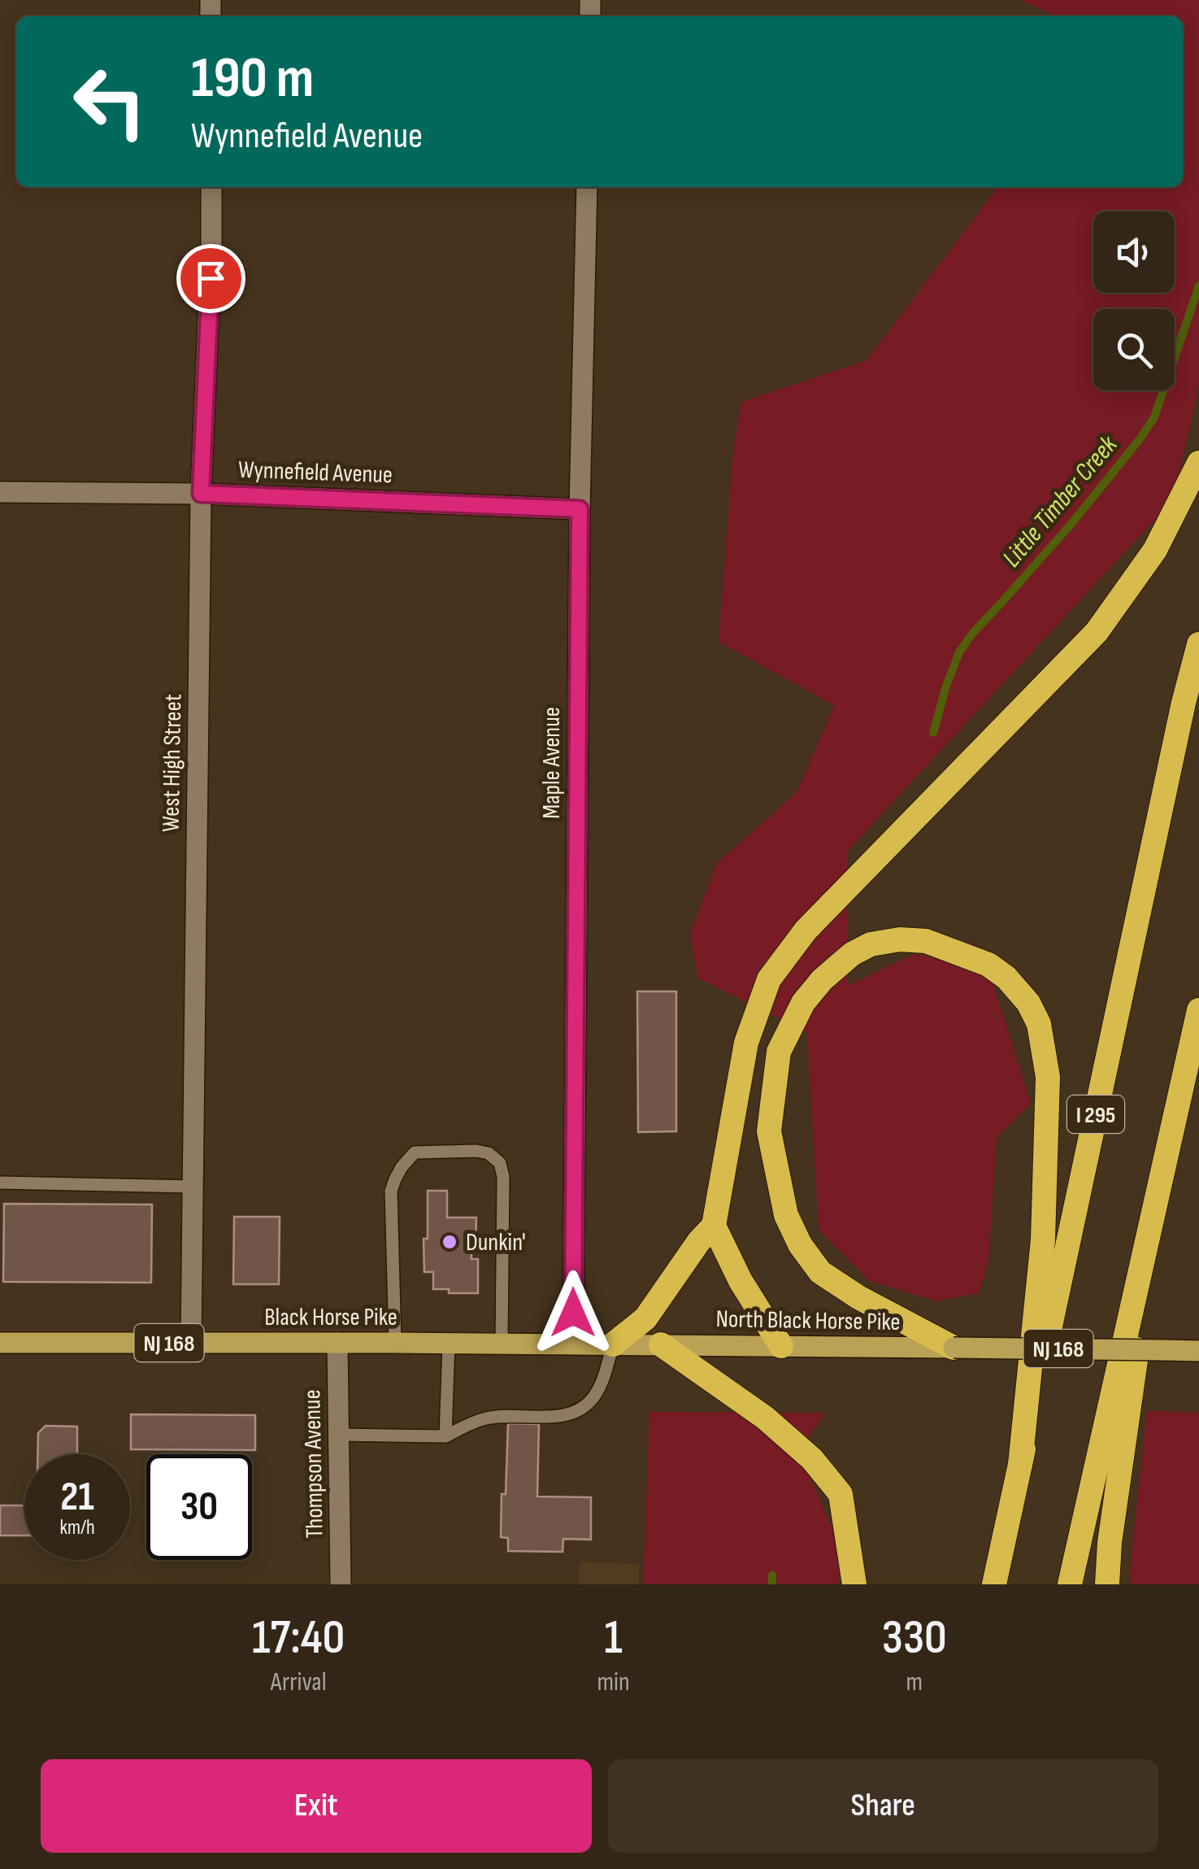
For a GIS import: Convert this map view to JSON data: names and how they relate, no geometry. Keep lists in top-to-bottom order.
{
  "streets": {
    "highway": ["I 295"],
    "main road": ["Black Horse Pike", "North Black Horse Pike", "NJ 168"],
    "street": [
      "Wynnefield Avenue",
      "West High Street",
      "Maple Avenue",
      "Thompson Avenue"
    ]
  },
  "crossings": [
    ["Wynnefield Avenue", "West High Street"],
    ["Wynnefield Avenue", "Maple Avenue"],
    ["West High Street", "Black Horse Pike"],
    ["Maple Avenue", "Black Horse Pike"],
    ["Black Horse Pike", "North Black Horse Pike"],
    ["Black Horse Pike", "Thompson Avenue"],
    ["North Black Horse Pike", "NJ 168"]
  ],
  "water": ["Little Timber Creek"],
  "places": ["Dunkin'"],
  "page": {
    "turn": ["190 m", "Wynnefield Avenue"],
    "speed": "21 km/h",
    "limit": "30",
    "eta": [
      "17:40",
      "Arrival",
      "1",
      "min",
      "330",
      "m"
    ],
    "buttons": ["Exit", "Share"]
  }
}
